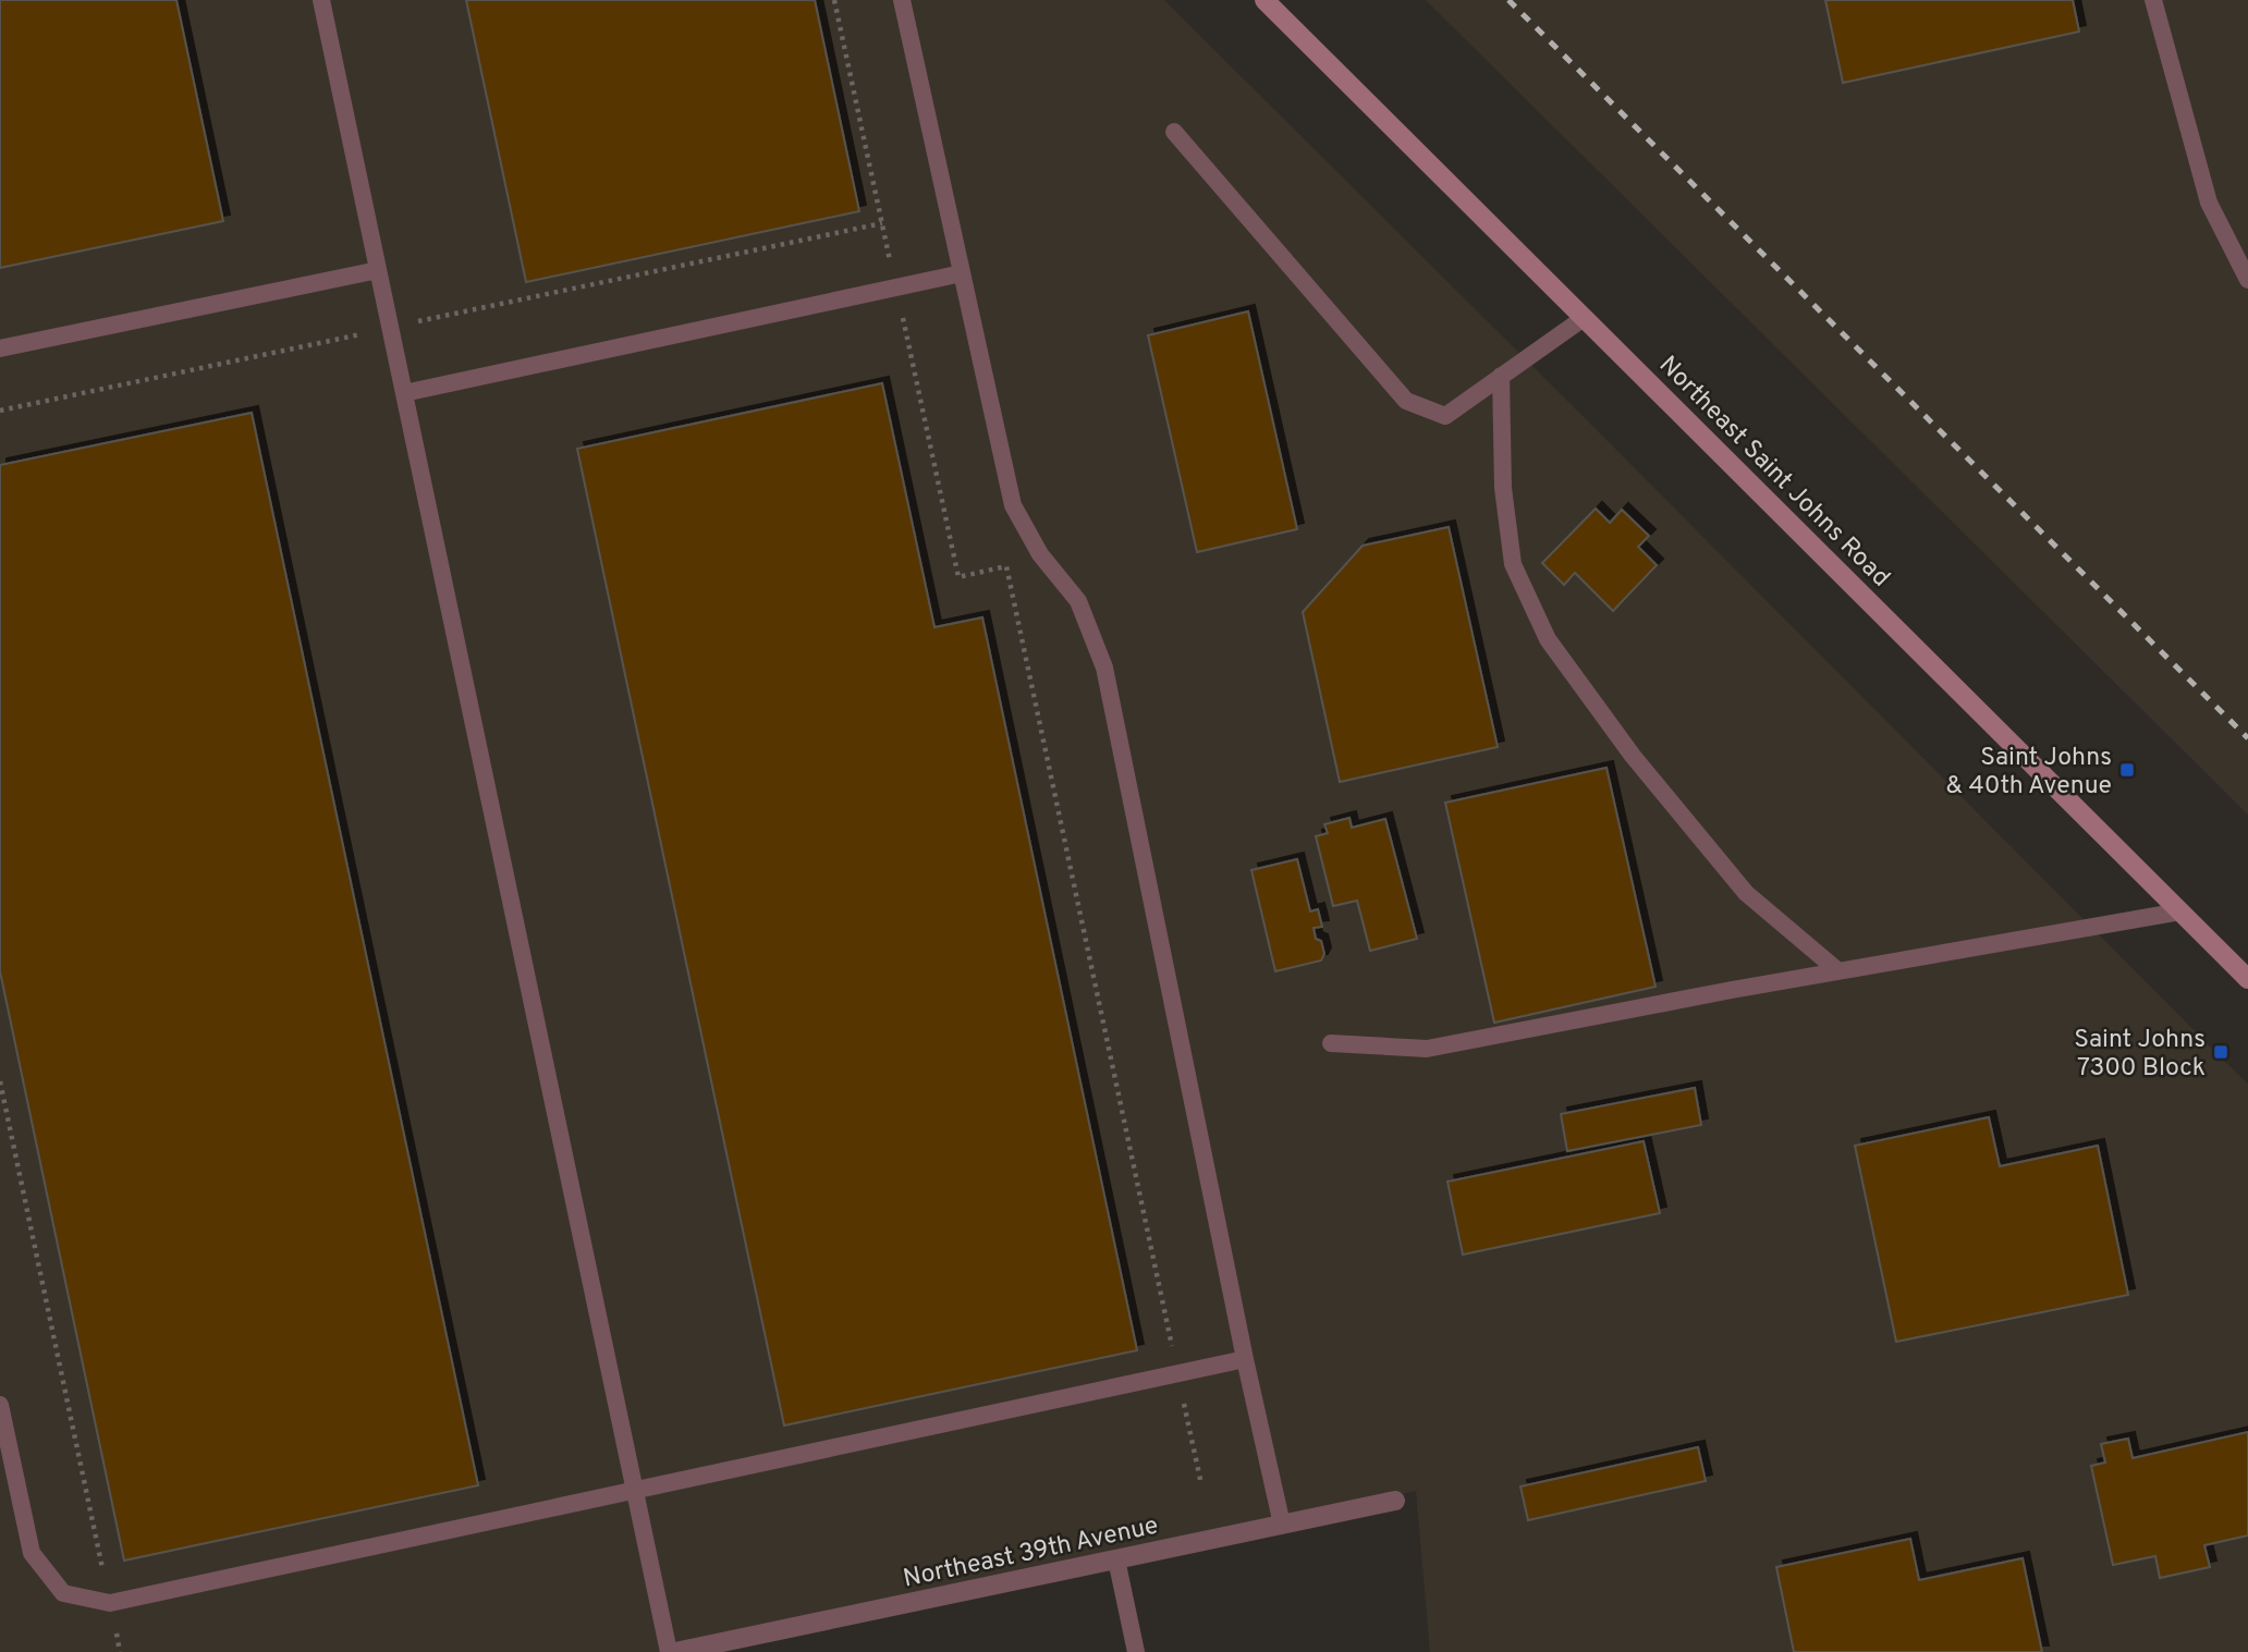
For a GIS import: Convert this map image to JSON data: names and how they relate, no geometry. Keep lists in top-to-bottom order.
{
  "streets": {
    "main road": ["Northeast Saint Johns Road"],
    "street": ["Northeast 39th Avenue"]
  },
  "places": {
    "transit": ["Saint Johns & 40th Avenue", "Saint Johns 7300 Block"]
  }
}
